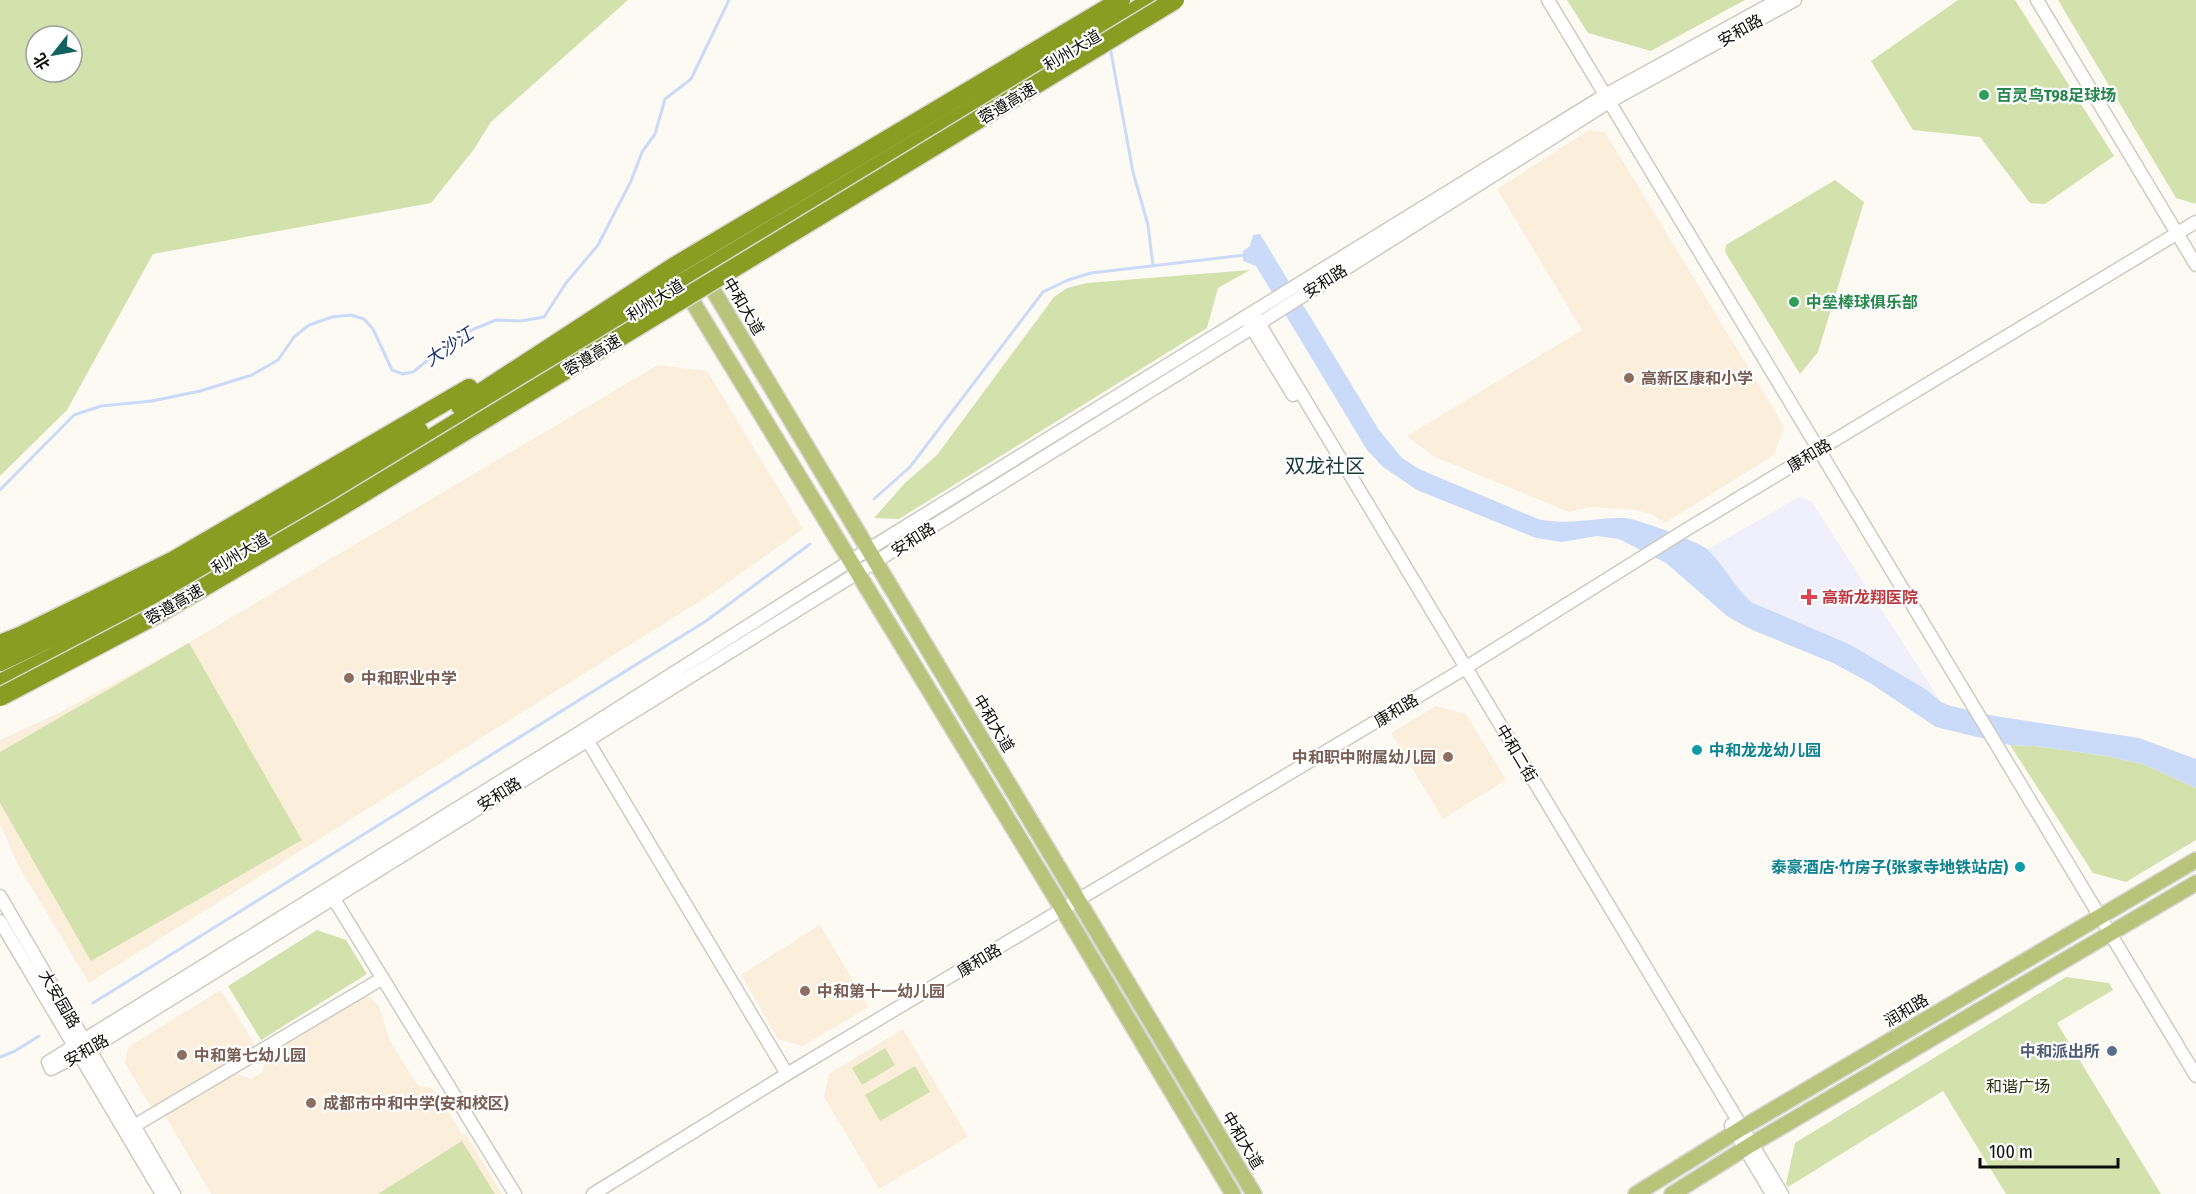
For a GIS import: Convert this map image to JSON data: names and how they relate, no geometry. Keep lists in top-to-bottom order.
{
  "streets": {
    "highway": ["利州大道", "蓉遵高速"],
    "main road": ["中和大道", "润和路"],
    "street": [
      "安和路",
      "康和路",
      "中和二街",
      "大安园路"
    ]
  },
  "crossings": [
    ["安和路", "中和大道"],
    ["安和路", "中和二街"],
    ["安和路", "大安园路"],
    ["利州大道", "中和大道"],
    ["中和大道", "康和路"],
    ["康和路", "中和二街"],
    ["中和二街", "润和路"]
  ],
  "districts": ["双龙社区"],
  "water": ["大沙江"],
  "parks": ["和谐广场"],
  "places": {
    "other": [
      "百灵鸟T98足球场",
      "中垒棒球俱乐部",
      "高新区康和小学",
      "中和职业中学",
      "中和龙龙幼儿园",
      "中和职中附属幼儿园",
      "泰豪酒店·竹房子(张家寺地铁站店)",
      "中和第十一幼儿园",
      "中和派出所",
      "中和第七幼儿园",
      "成都市中和中学(安和校区)"
    ],
    "health": ["高新龙翔医院"]
  },
  "scale_bar": "100 m",
  "north": "bottom left"
}
